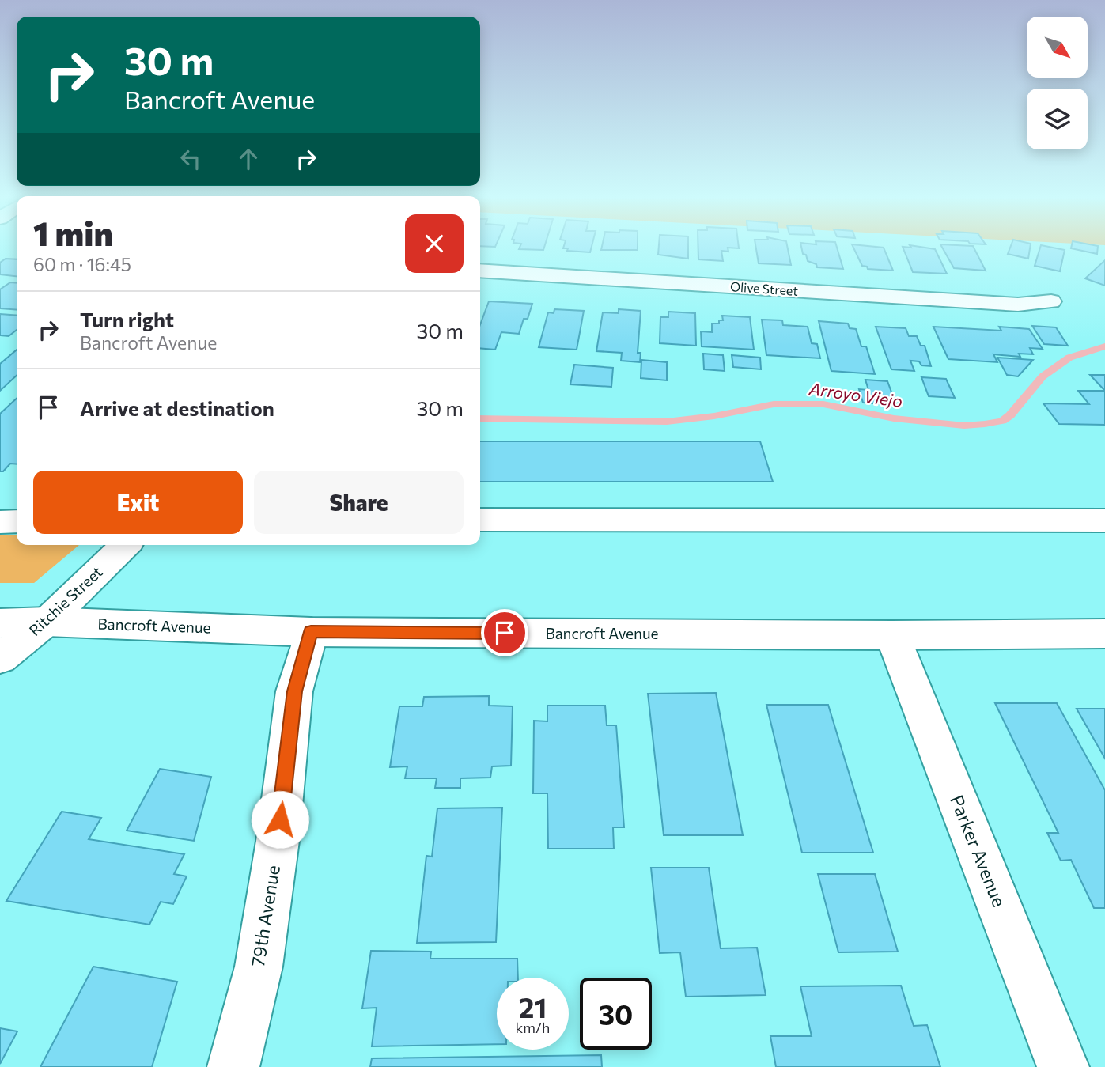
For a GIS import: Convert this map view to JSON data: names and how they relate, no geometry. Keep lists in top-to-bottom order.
{
  "streets": {
    "street": [
      "Olive Street",
      "Ritchie Street",
      "Bancroft Avenue",
      "Parker Avenue",
      "79th Avenue"
    ]
  },
  "crossings": [
    ["Ritchie Street", "Bancroft Avenue"],
    ["Bancroft Avenue", "Parker Avenue"],
    ["Bancroft Avenue", "79th Avenue"]
  ],
  "water": ["Arroyo Viejo"],
  "north": "bottom right",
  "page": {
    "turn": ["30 m", "Bancroft Avenue"],
    "heading": ["1 min", "60 m · 16:45"],
    "list": [
      {
        "name": "Turn right",
        "note": "Bancroft Avenue",
        "value": "30 m"
      },
      {
        "name": "Arrive at destination",
        "value": "30 m"
      }
    ],
    "buttons": ["Exit", "Share"],
    "speed": "21 km/h",
    "limit": "30"
  }
}
